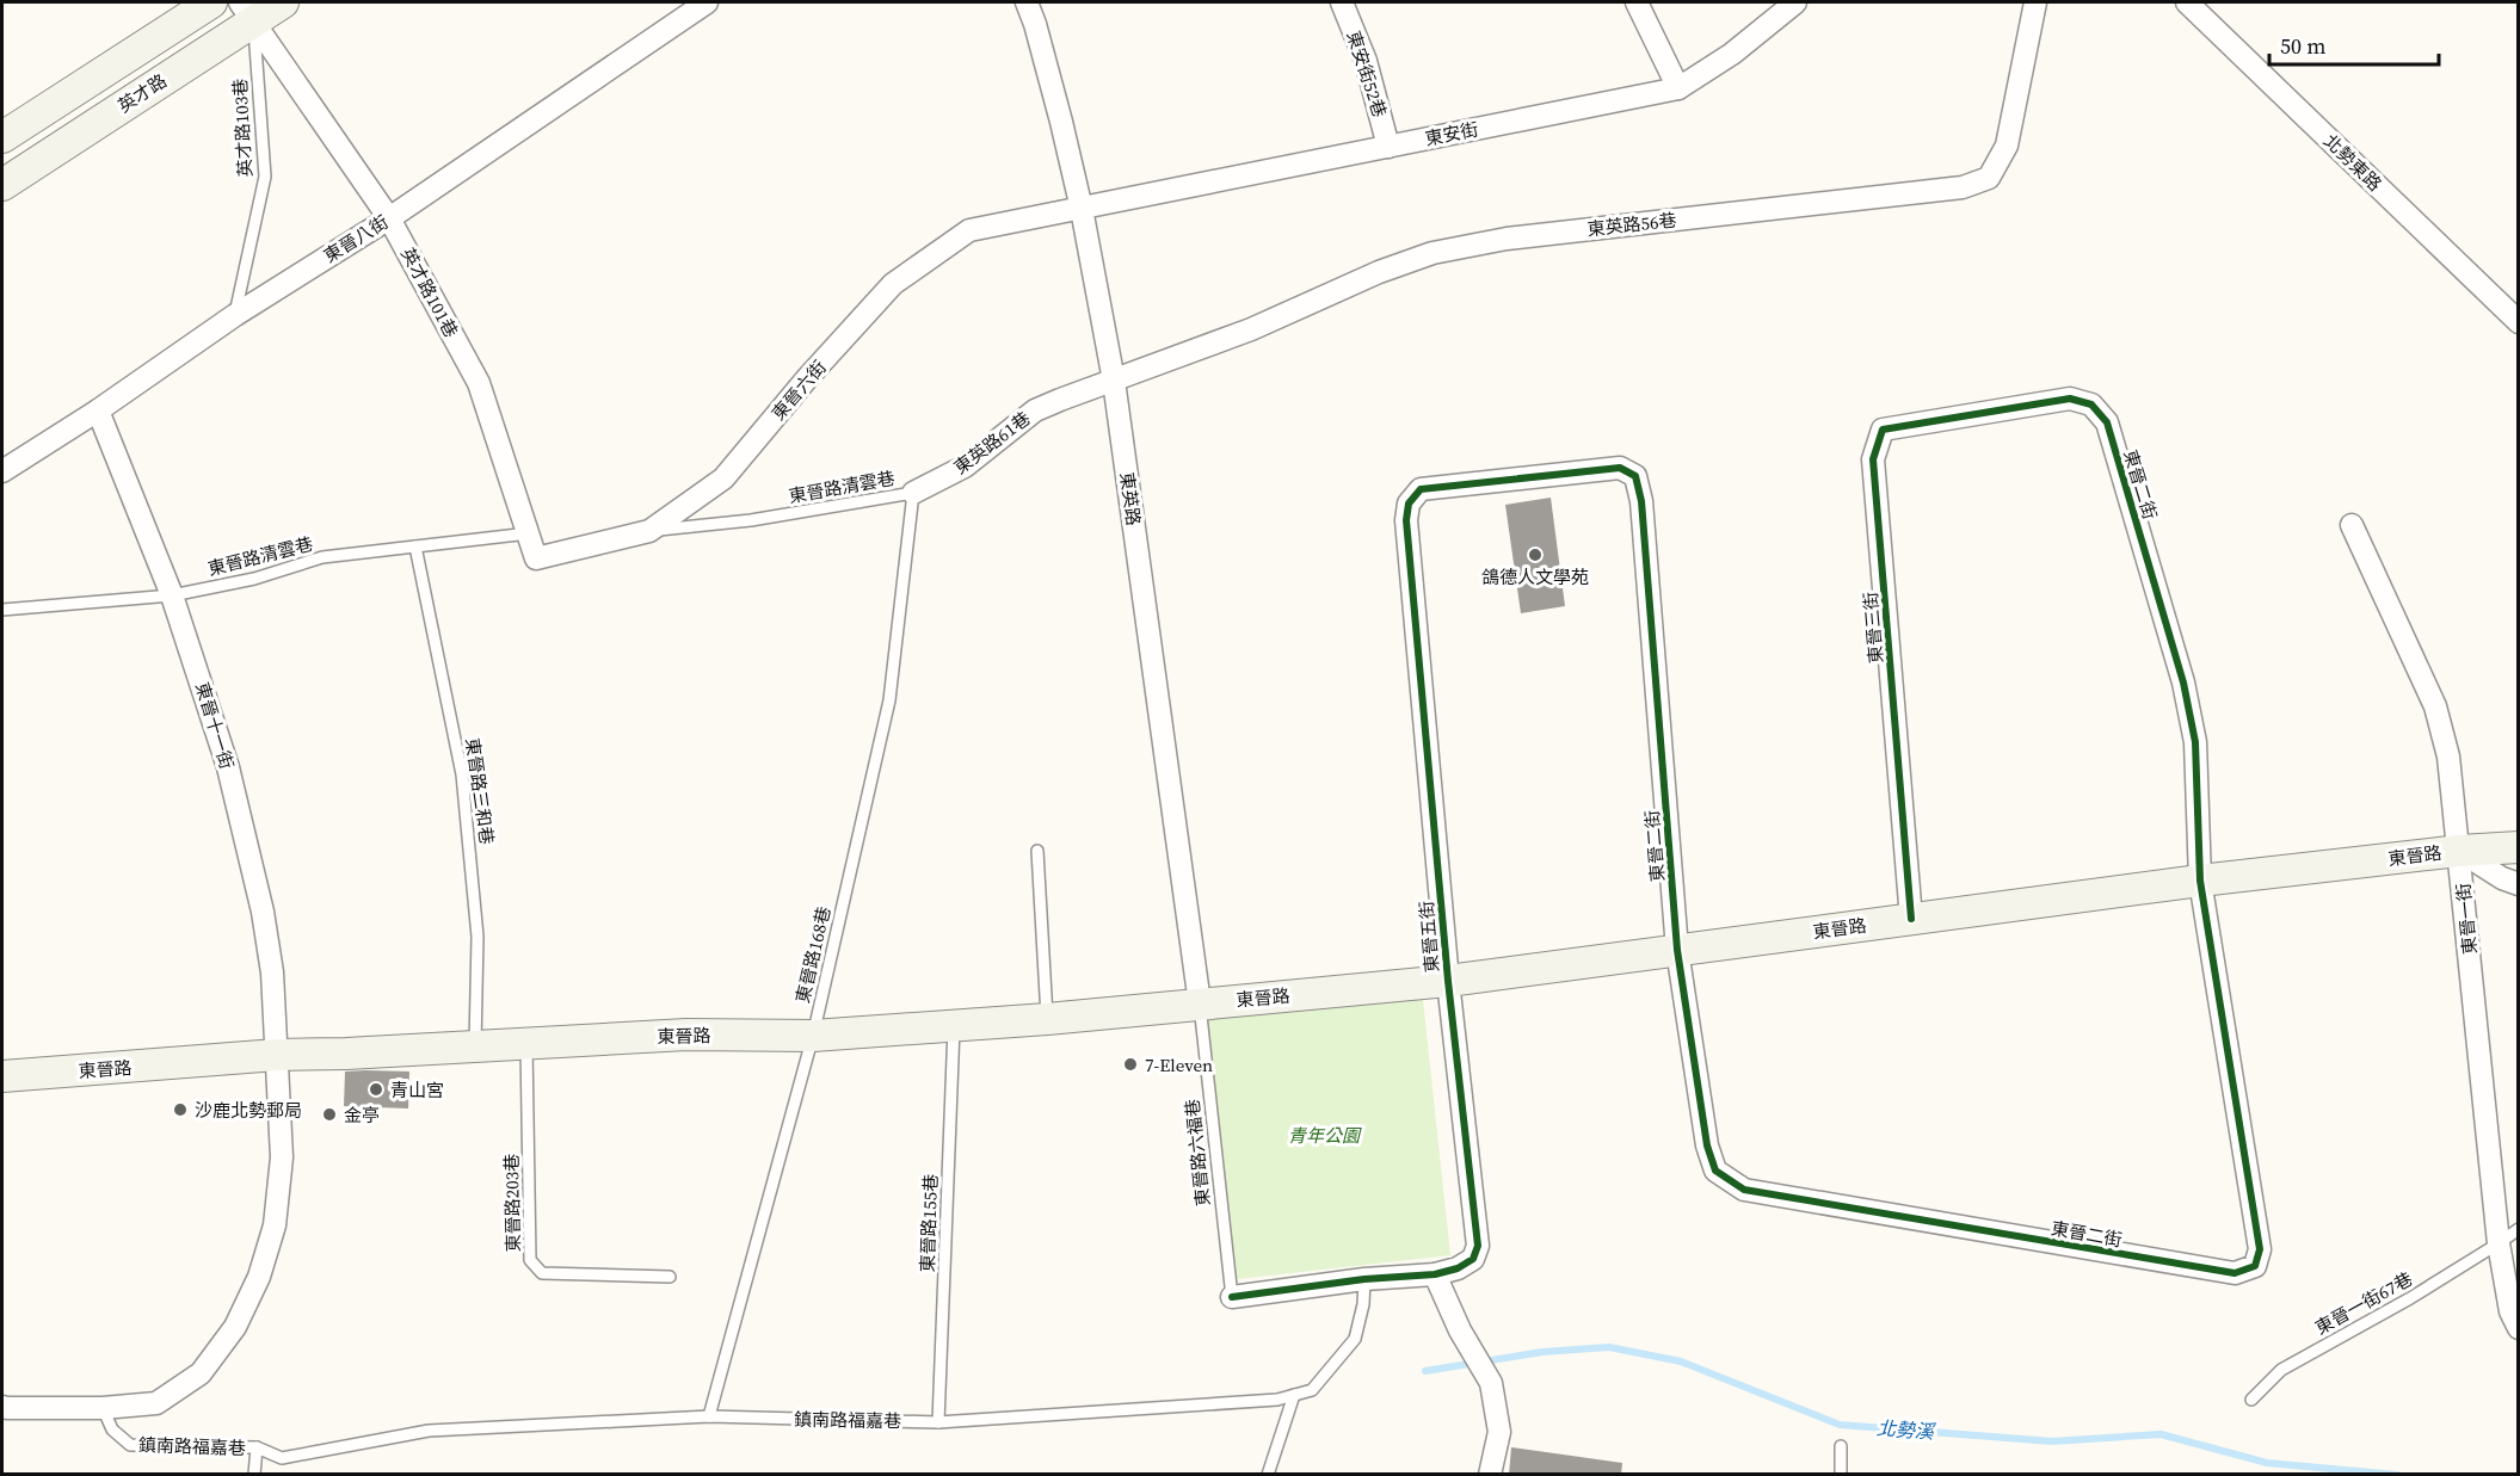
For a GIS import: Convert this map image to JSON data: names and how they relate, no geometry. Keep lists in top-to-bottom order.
{
  "streets": {
    "street": [
      "東安街52巷",
      "英才路",
      "東安街",
      "北勢東路",
      "東英路56巷",
      "東晉八街",
      "英才路101巷",
      "東晉六街",
      "東英路61巷",
      "東晉二街",
      "東英路",
      "東晉三街",
      "東晉十一街",
      "東晉路",
      "東晉一街",
      "東晉五街"
    ],
    "lane": [
      "英才路103巷",
      "東晉路清雲巷",
      "東晉路三和巷",
      "東晉路168巷",
      "東晉路六福巷",
      "東晉路203巷",
      "東晉路155巷",
      "東晉一街67巷",
      "鎮南路福嘉巷"
    ]
  },
  "crossings": [
    ["東安街52巷", "東安街"],
    ["英才路", "英才路103巷"],
    ["英才路", "英才路101巷"],
    ["英才路103巷", "東晉八街"],
    ["英才路103巷", "英才路101巷"],
    ["東安街", "東晉六街"],
    ["東安街", "東英路"],
    ["東英路56巷", "東英路61巷"],
    ["東英路56巷", "東英路"],
    ["東晉八街", "英才路101巷"],
    ["東晉八街", "東晉十一街"],
    ["英才路101巷", "東晉六街"],
    ["英才路101巷", "東晉路清雲巷"],
    ["東晉六街", "東晉路清雲巷"],
    ["東晉六街", "東英路"],
    ["東英路61巷", "東晉路清雲巷"],
    ["東英路61巷", "東英路"],
    ["東英路61巷", "東晉路168巷"],
    ["東晉二街", "東晉三街"],
    ["東晉二街", "東晉路"],
    ["東晉二街", "東晉五街"],
    ["東晉路清雲巷", "東晉十一街"],
    ["東晉路清雲巷", "東晉路三和巷"],
    ["東晉路清雲巷", "東晉路168巷"],
    ["東英路", "東晉路"],
    ["東英路", "東晉路六福巷"],
    ["東晉三街", "東晉路"],
    ["東晉十一街", "東晉路"],
    ["東晉路三和巷", "東晉路"],
    ["東晉路", "東晉一街"],
    ["東晉路", "東晉五街"],
    ["東晉路", "東晉路168巷"],
    ["東晉路", "東晉路六福巷"],
    ["東晉路", "東晉路203巷"],
    ["東晉路", "東晉路155巷"],
    ["東晉一街", "東晉一街67巷"],
    ["東晉五街", "東晉路六福巷"],
    ["東晉五街", "鎮南路福嘉巷"],
    ["東晉路168巷", "鎮南路福嘉巷"],
    ["東晉路155巷", "鎮南路福嘉巷"]
  ],
  "water": ["北勢溪"],
  "parks": ["青年公園"],
  "places": [
    "鴿德人文學苑",
    "7-Eleven",
    "青山宮",
    "沙鹿北勢郵局",
    "金亭"
  ],
  "scale_bar": "50 m"
}
